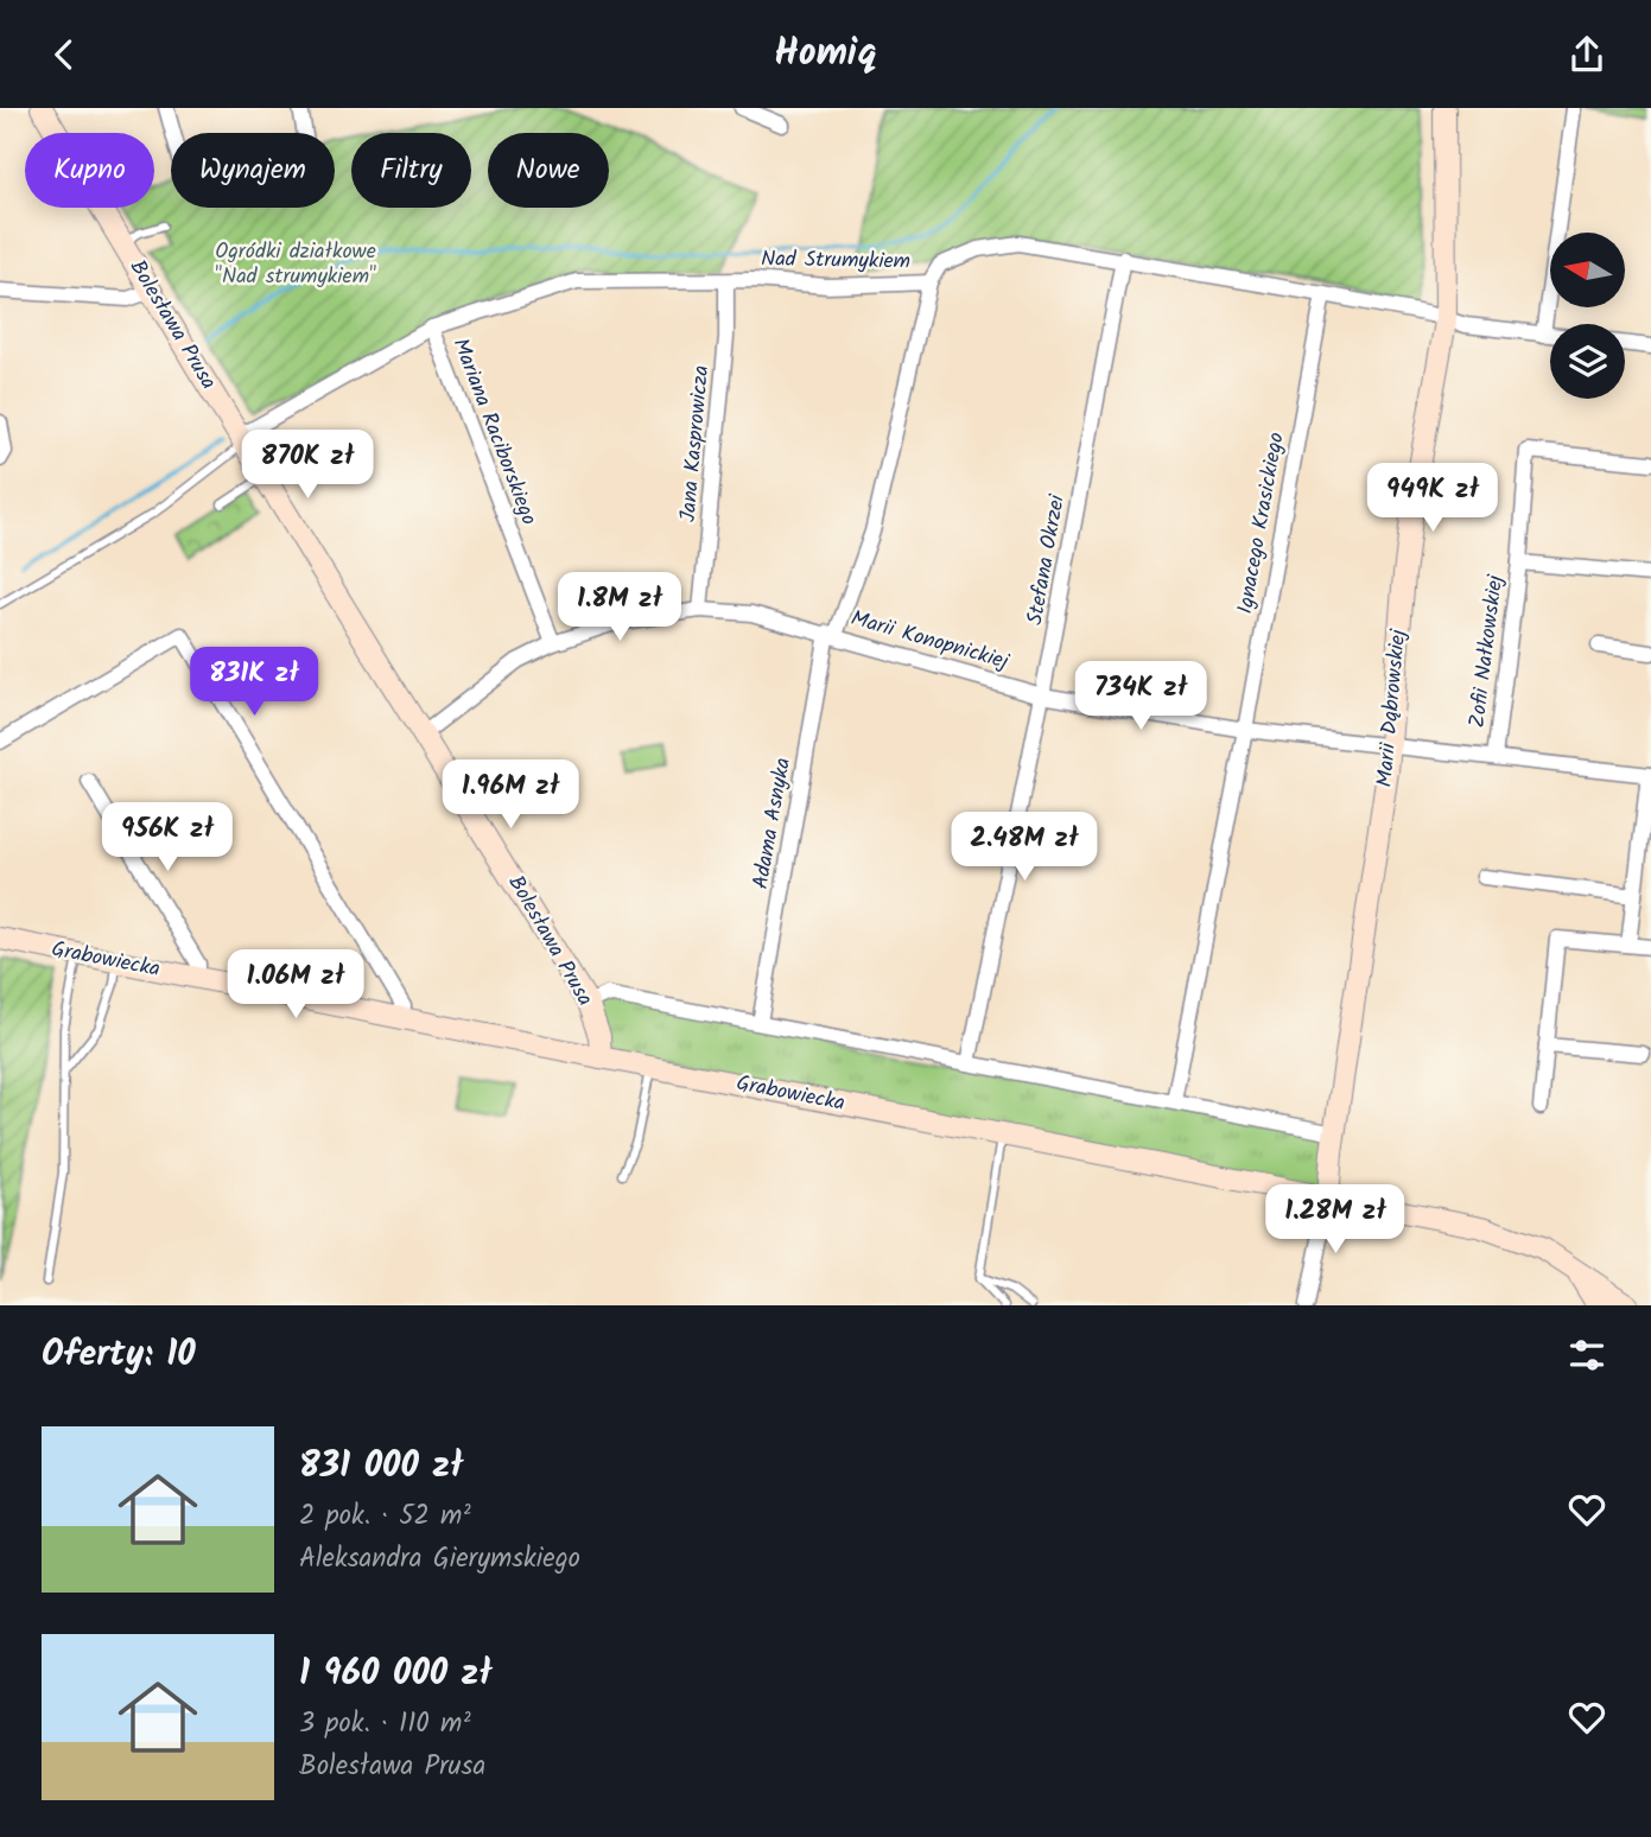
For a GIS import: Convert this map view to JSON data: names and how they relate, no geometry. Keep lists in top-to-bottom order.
{
  "streets": {
    "street": [
      "Nad Strumykiem",
      "Bolesława Prusa",
      "Mariana Raciborskiego",
      "Jana Kasprowicza",
      "Ignacego Krasickiego",
      "Stefana Okrzei",
      "Marii Konopnickiej",
      "Zofii Nałkowskiej",
      "Marii Dąbrowskiej",
      "Adama Asnyka",
      "Grabowiecka"
    ]
  },
  "crossings": [
    ["Nad Strumykiem", "Bolesława Prusa"],
    ["Nad Strumykiem", "Mariana Raciborskiego"],
    ["Nad Strumykiem", "Jana Kasprowicza"],
    ["Nad Strumykiem", "Ignacego Krasickiego"],
    ["Nad Strumykiem", "Stefana Okrzei"],
    ["Nad Strumykiem", "Marii Dąbrowskiej"],
    ["Nad Strumykiem", "Adama Asnyka"],
    ["Bolesława Prusa", "Marii Konopnickiej"],
    ["Bolesława Prusa", "Grabowiecka"],
    ["Mariana Raciborskiego", "Marii Konopnickiej"],
    ["Jana Kasprowicza", "Marii Konopnickiej"],
    ["Ignacego Krasickiego", "Marii Konopnickiej"],
    ["Stefana Okrzei", "Marii Konopnickiej"],
    ["Marii Konopnickiej", "Zofii Nałkowskiej"],
    ["Marii Konopnickiej", "Marii Dąbrowskiej"],
    ["Marii Konopnickiej", "Adama Asnyka"],
    ["Marii Dąbrowskiej", "Grabowiecka"]
  ],
  "parks": ["Ogródki działkowe \"Nad strumykiem\""],
  "north": "left",
  "page": {
    "header": "Homiq",
    "chip": [
      "Kupno",
      "Wynajem",
      "Filtry",
      "Nowe"
    ],
    "price": [
      "870K zł",
      "949K zł",
      "1.8M zł",
      "831K zł",
      "734K zł",
      "1.96M zł",
      "956K zł",
      "2.48M zł",
      "1.06M zł",
      "1.28M zł"
    ],
    "heading": "Oferty: 10",
    "list": [
      {
        "name": "831 000 zł",
        "note": "2 pok. · 52 m² · Aleksandra Gierymskiego"
      },
      {
        "name": "1 960 000 zł",
        "note": "3 pok. · 110 m² · Bolesława Prusa"
      }
    ]
  }
}
